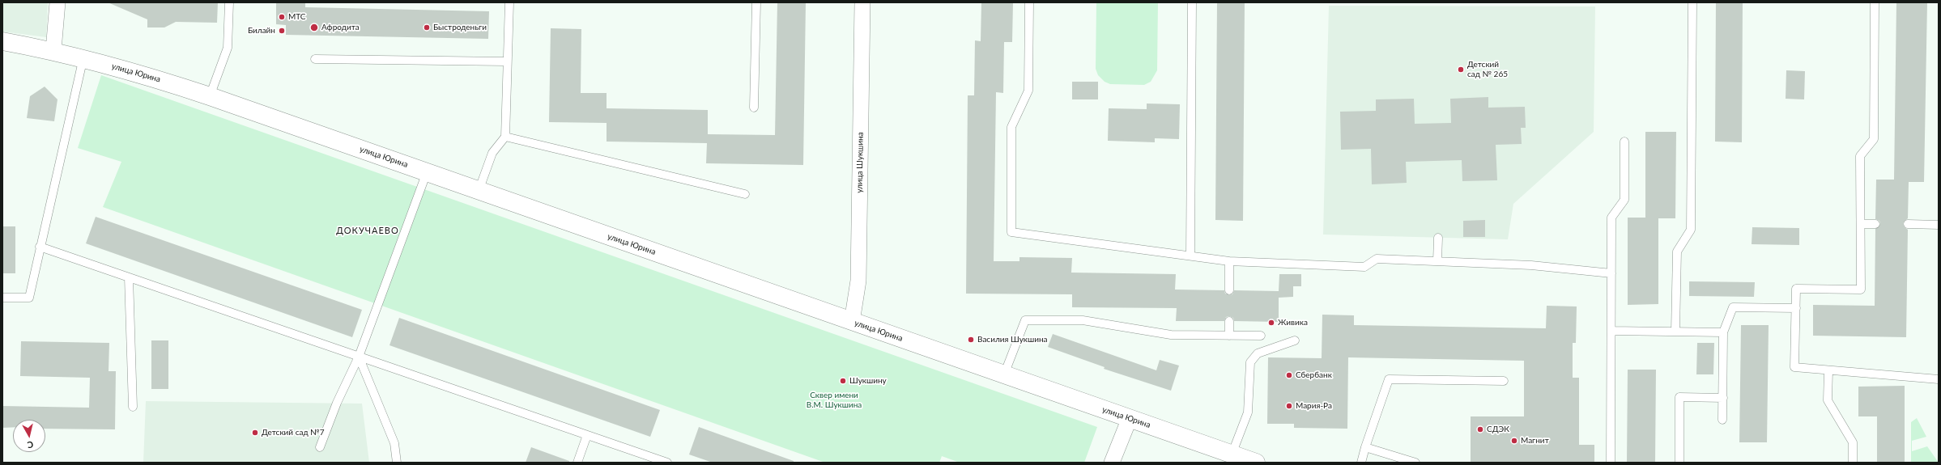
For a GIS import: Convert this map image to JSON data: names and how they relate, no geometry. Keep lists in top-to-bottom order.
{
  "streets": {
    "street": ["улица Юрина", "улица Шукшина"]
  },
  "crossings": [
    ["улица Юрина", "улица Шукшина"]
  ],
  "districts": ["ДОКУЧАЕВО"],
  "parks": ["Сквер имени В.М. Шукшина"],
  "places": [
    "МТС",
    "Афродита",
    "Быстроденьги",
    "Билайн",
    "Детский сад № 265",
    "Живика",
    "Василия Шукшина",
    "Сбербанк",
    "Шукшину",
    "Мария-Ра",
    "СДЭК",
    "Детский сад №7",
    "Магнит"
  ],
  "north": "bottom"
}
